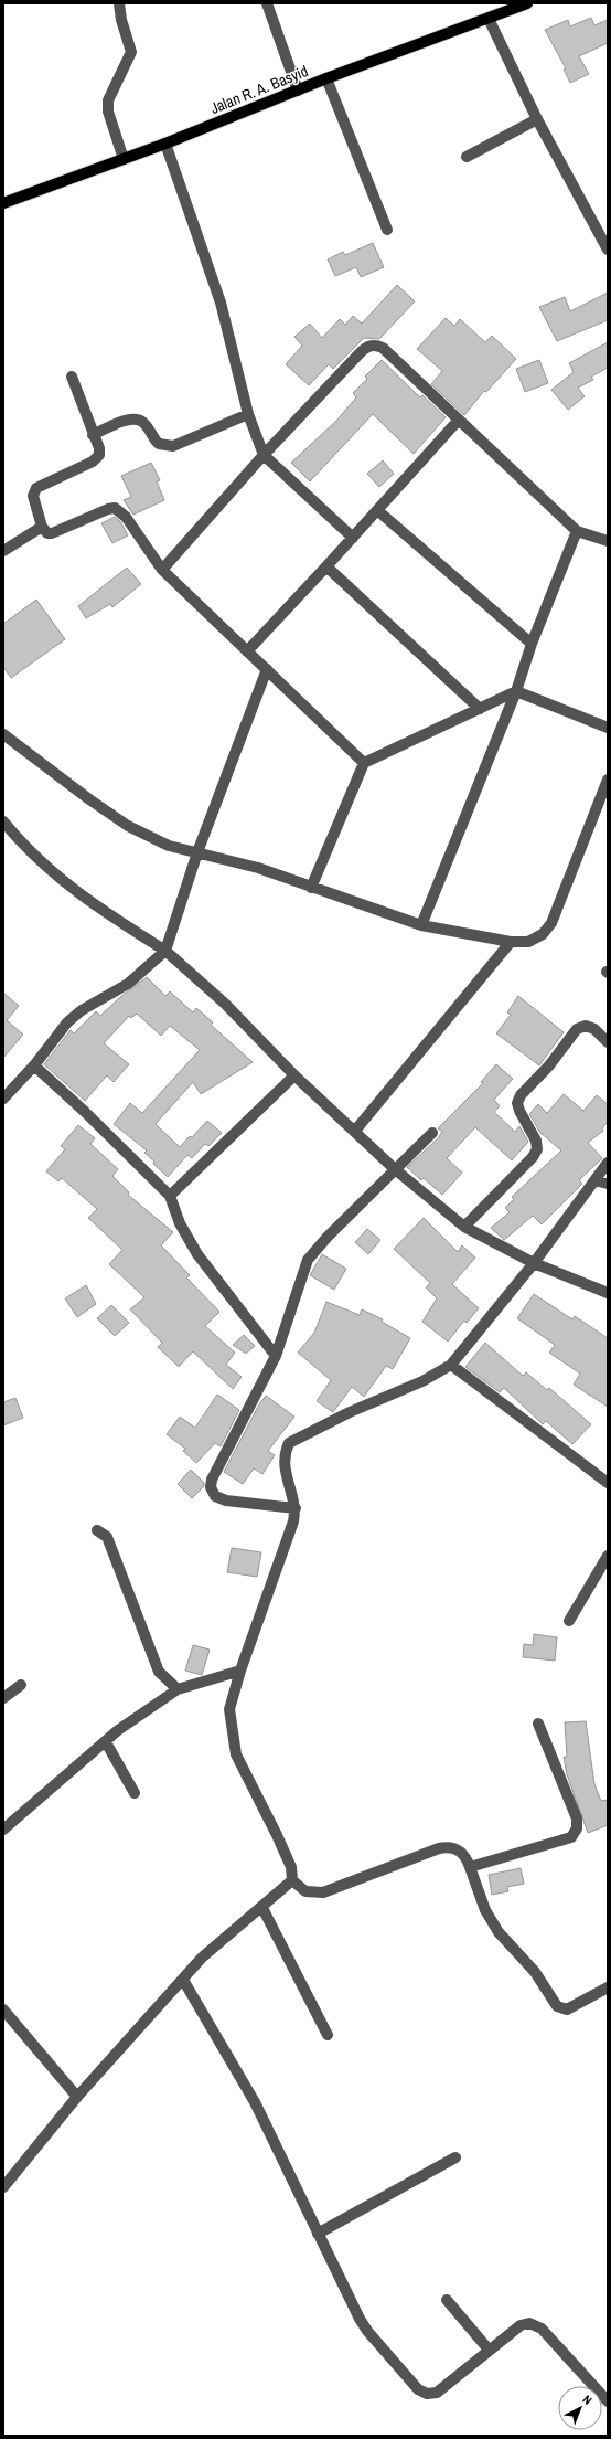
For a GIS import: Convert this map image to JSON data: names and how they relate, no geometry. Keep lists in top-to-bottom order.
{
  "streets": {
    "main road": ["Jalan R. A. Basyid"]
  },
  "north": "top right"
}
